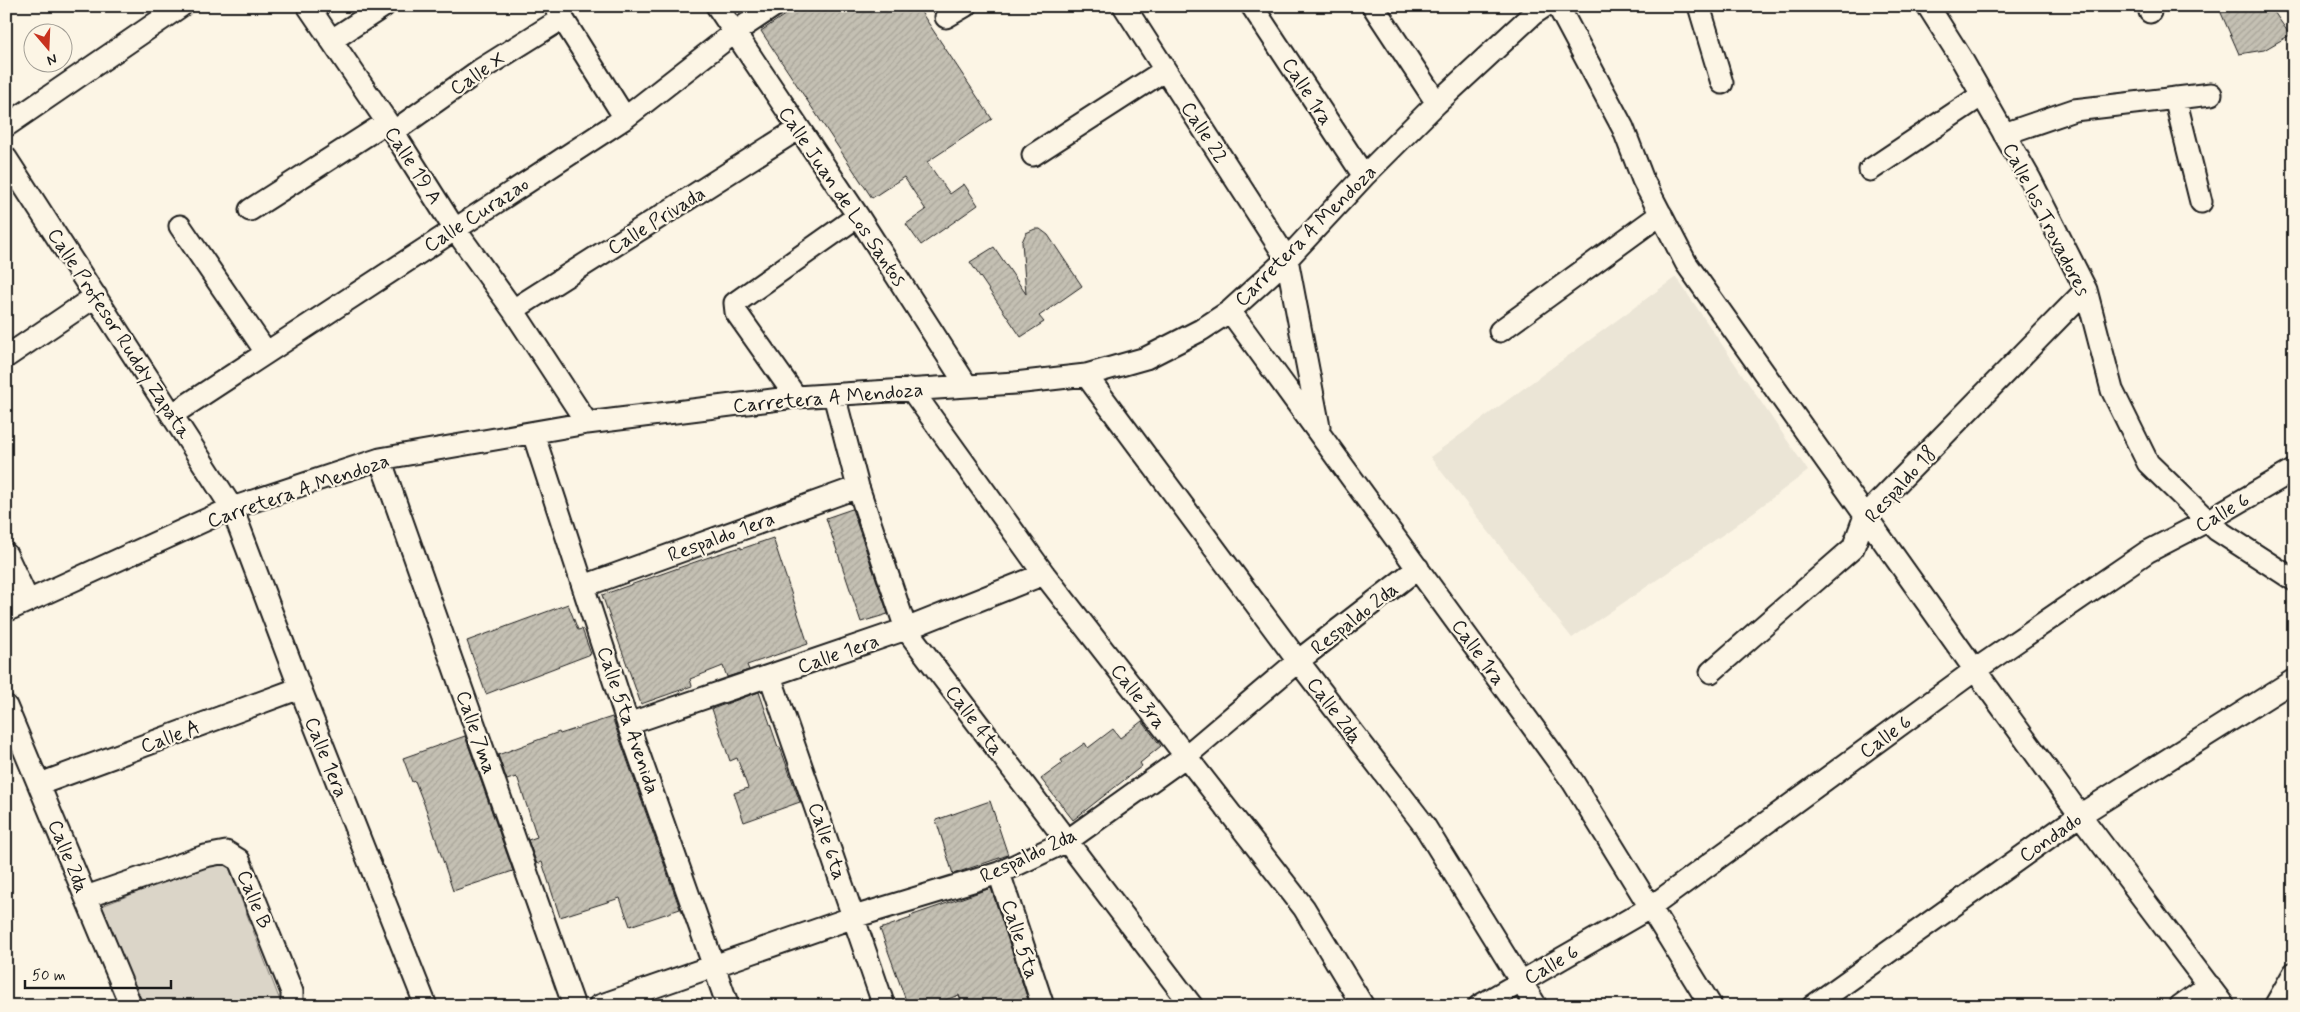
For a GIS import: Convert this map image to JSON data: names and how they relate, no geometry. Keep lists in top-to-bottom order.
{
  "streets": {
    "street": [
      "Calle X",
      "Calle 1ra",
      "Calle 22",
      "Calle 19 A",
      "Calle Juan de Los Santos",
      "Calle Curazao",
      "Calle los Trovadores",
      "Calle Privada",
      "Carretera A Mendoza",
      "Calle Profesor Ruddy Zapata",
      "Respaldo 18",
      "Calle 6",
      "Respaldo 1era",
      "Respaldo 2da",
      "Calle 1era",
      "Calle 3ra",
      "Calle 2da",
      "Calle 5ta Avenida",
      "Calle 4ta",
      "Calle 7ma",
      "Calle A",
      "Condado",
      "Calle 6ta",
      "Calle B",
      "Calle 5ta"
    ]
  },
  "crossings": [
    ["Calle X", "Calle 19 A"],
    ["Calle 1ra", "Carretera A Mendoza"],
    ["Calle 1ra", "Calle 6"],
    ["Calle 1ra", "Respaldo 2da"],
    ["Calle 22", "Carretera A Mendoza"],
    ["Calle 19 A", "Calle Curazao"],
    ["Calle 19 A", "Calle Privada"],
    ["Calle 19 A", "Carretera A Mendoza"],
    ["Calle Juan de Los Santos", "Calle Curazao"],
    ["Calle Juan de Los Santos", "Calle Privada"],
    ["Calle Juan de Los Santos", "Carretera A Mendoza"],
    ["Calle Curazao", "Calle Profesor Ruddy Zapata"],
    ["Calle los Trovadores", "Respaldo 18"],
    ["Calle los Trovadores", "Calle 6"],
    ["Carretera A Mendoza", "Calle Profesor Ruddy Zapata"],
    ["Carretera A Mendoza", "Calle 1era"],
    ["Carretera A Mendoza", "Calle 3ra"],
    ["Carretera A Mendoza", "Calle 2da"],
    ["Carretera A Mendoza", "Calle 5ta Avenida"],
    ["Carretera A Mendoza", "Calle 4ta"],
    ["Carretera A Mendoza", "Calle 7ma"],
    ["Calle Profesor Ruddy Zapata", "Calle 1era"],
    ["Calle 6", "Calle 2da"],
    ["Respaldo 1era", "Calle 5ta Avenida"],
    ["Respaldo 1era", "Calle 4ta"],
    ["Respaldo 2da", "Calle 3ra"],
    ["Respaldo 2da", "Calle 2da"],
    ["Respaldo 2da", "Calle 5ta Avenida"],
    ["Respaldo 2da", "Calle 4ta"],
    ["Respaldo 2da", "Calle 6ta"],
    ["Respaldo 2da", "Calle 5ta"],
    ["Calle 1era", "Calle 3ra"],
    ["Calle 1era", "Calle 5ta Avenida"],
    ["Calle 1era", "Calle 4ta"],
    ["Calle 1era", "Calle A"],
    ["Calle 1era", "Calle 6ta"],
    ["Calle 2da", "Calle A"],
    ["Calle 2da", "Calle B"]
  ],
  "scale_bar": "50 m",
  "north": "bottom"
}
